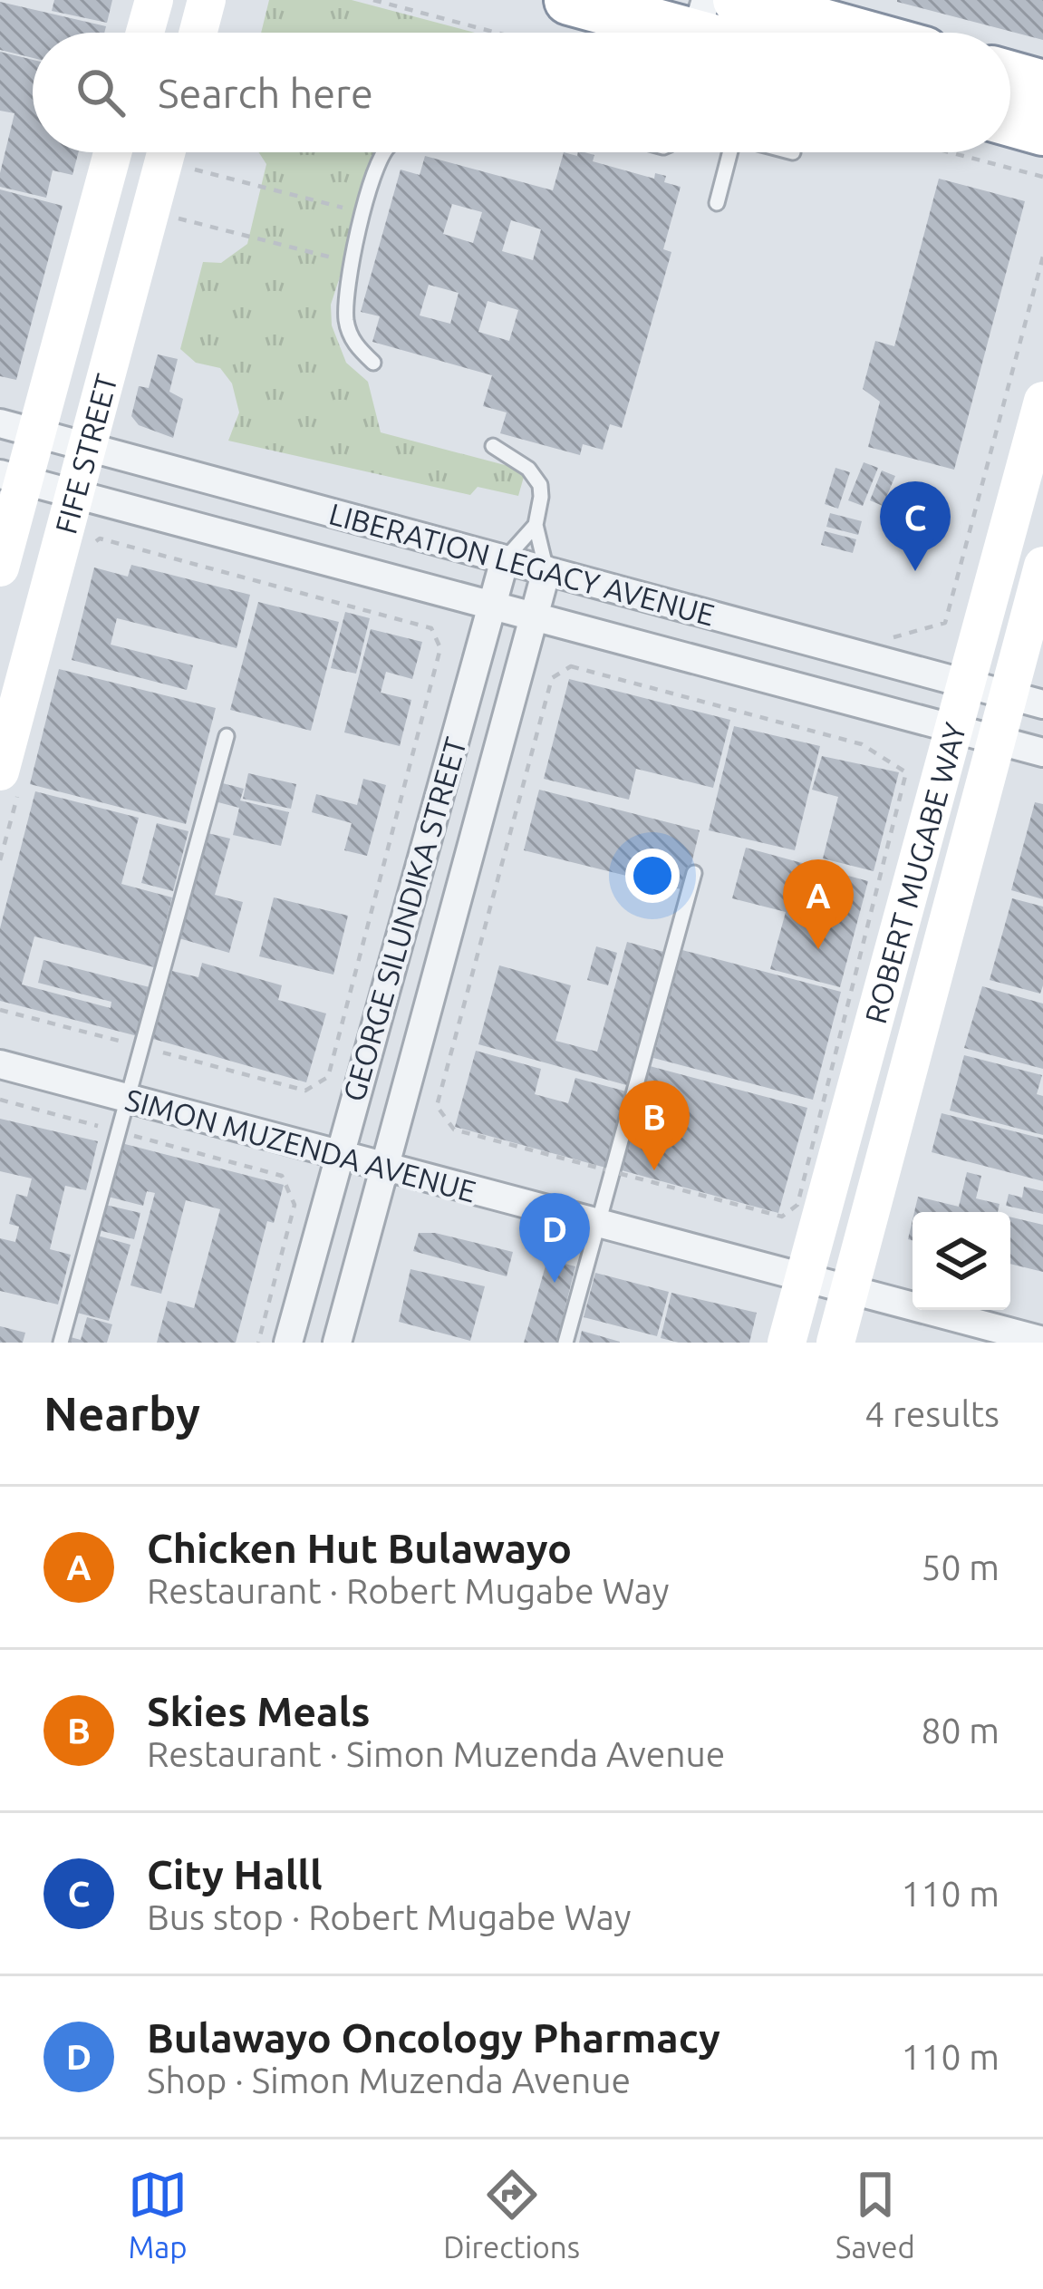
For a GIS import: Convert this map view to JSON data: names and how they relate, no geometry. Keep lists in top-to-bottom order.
{
  "streets": {
    "main road": ["FIFE STREET", "ROBERT MUGABE WAY"],
    "street": ["LIBERATION LEGACY AVENUE", "GEORGE SILUNDIKA STREET", "SIMON MUZENDA AVENUE"]
  },
  "crossings": [
    ["FIFE STREET", "LIBERATION LEGACY AVENUE"],
    ["LIBERATION LEGACY AVENUE", "ROBERT MUGABE WAY"],
    ["LIBERATION LEGACY AVENUE", "GEORGE SILUNDIKA STREET"],
    ["ROBERT MUGABE WAY", "SIMON MUZENDA AVENUE"],
    ["GEORGE SILUNDIKA STREET", "SIMON MUZENDA AVENUE"]
  ],
  "page": {
    "search": "Search here",
    "pins": [
      "C",
      "A",
      "B",
      "D"
    ],
    "heading": ["Nearby", "4 results"],
    "list": [
      {
        "mark": "A",
        "name": "Chicken Hut Bulawayo",
        "note": "Restaurant · Robert Mugabe Way",
        "value": "50 m"
      },
      {
        "mark": "B",
        "name": "Skies Meals",
        "note": "Restaurant · Simon Muzenda Avenue",
        "value": "80 m"
      },
      {
        "mark": "C",
        "name": "City Halll",
        "note": "Bus stop · Robert Mugabe Way",
        "value": "110 m"
      },
      {
        "mark": "D",
        "name": "Bulawayo Oncology Pharmacy",
        "note": "Shop · Simon Muzenda Avenue",
        "value": "110 m"
      }
    ],
    "nav": ["Map", "Directions", "Saved"]
  }
}
